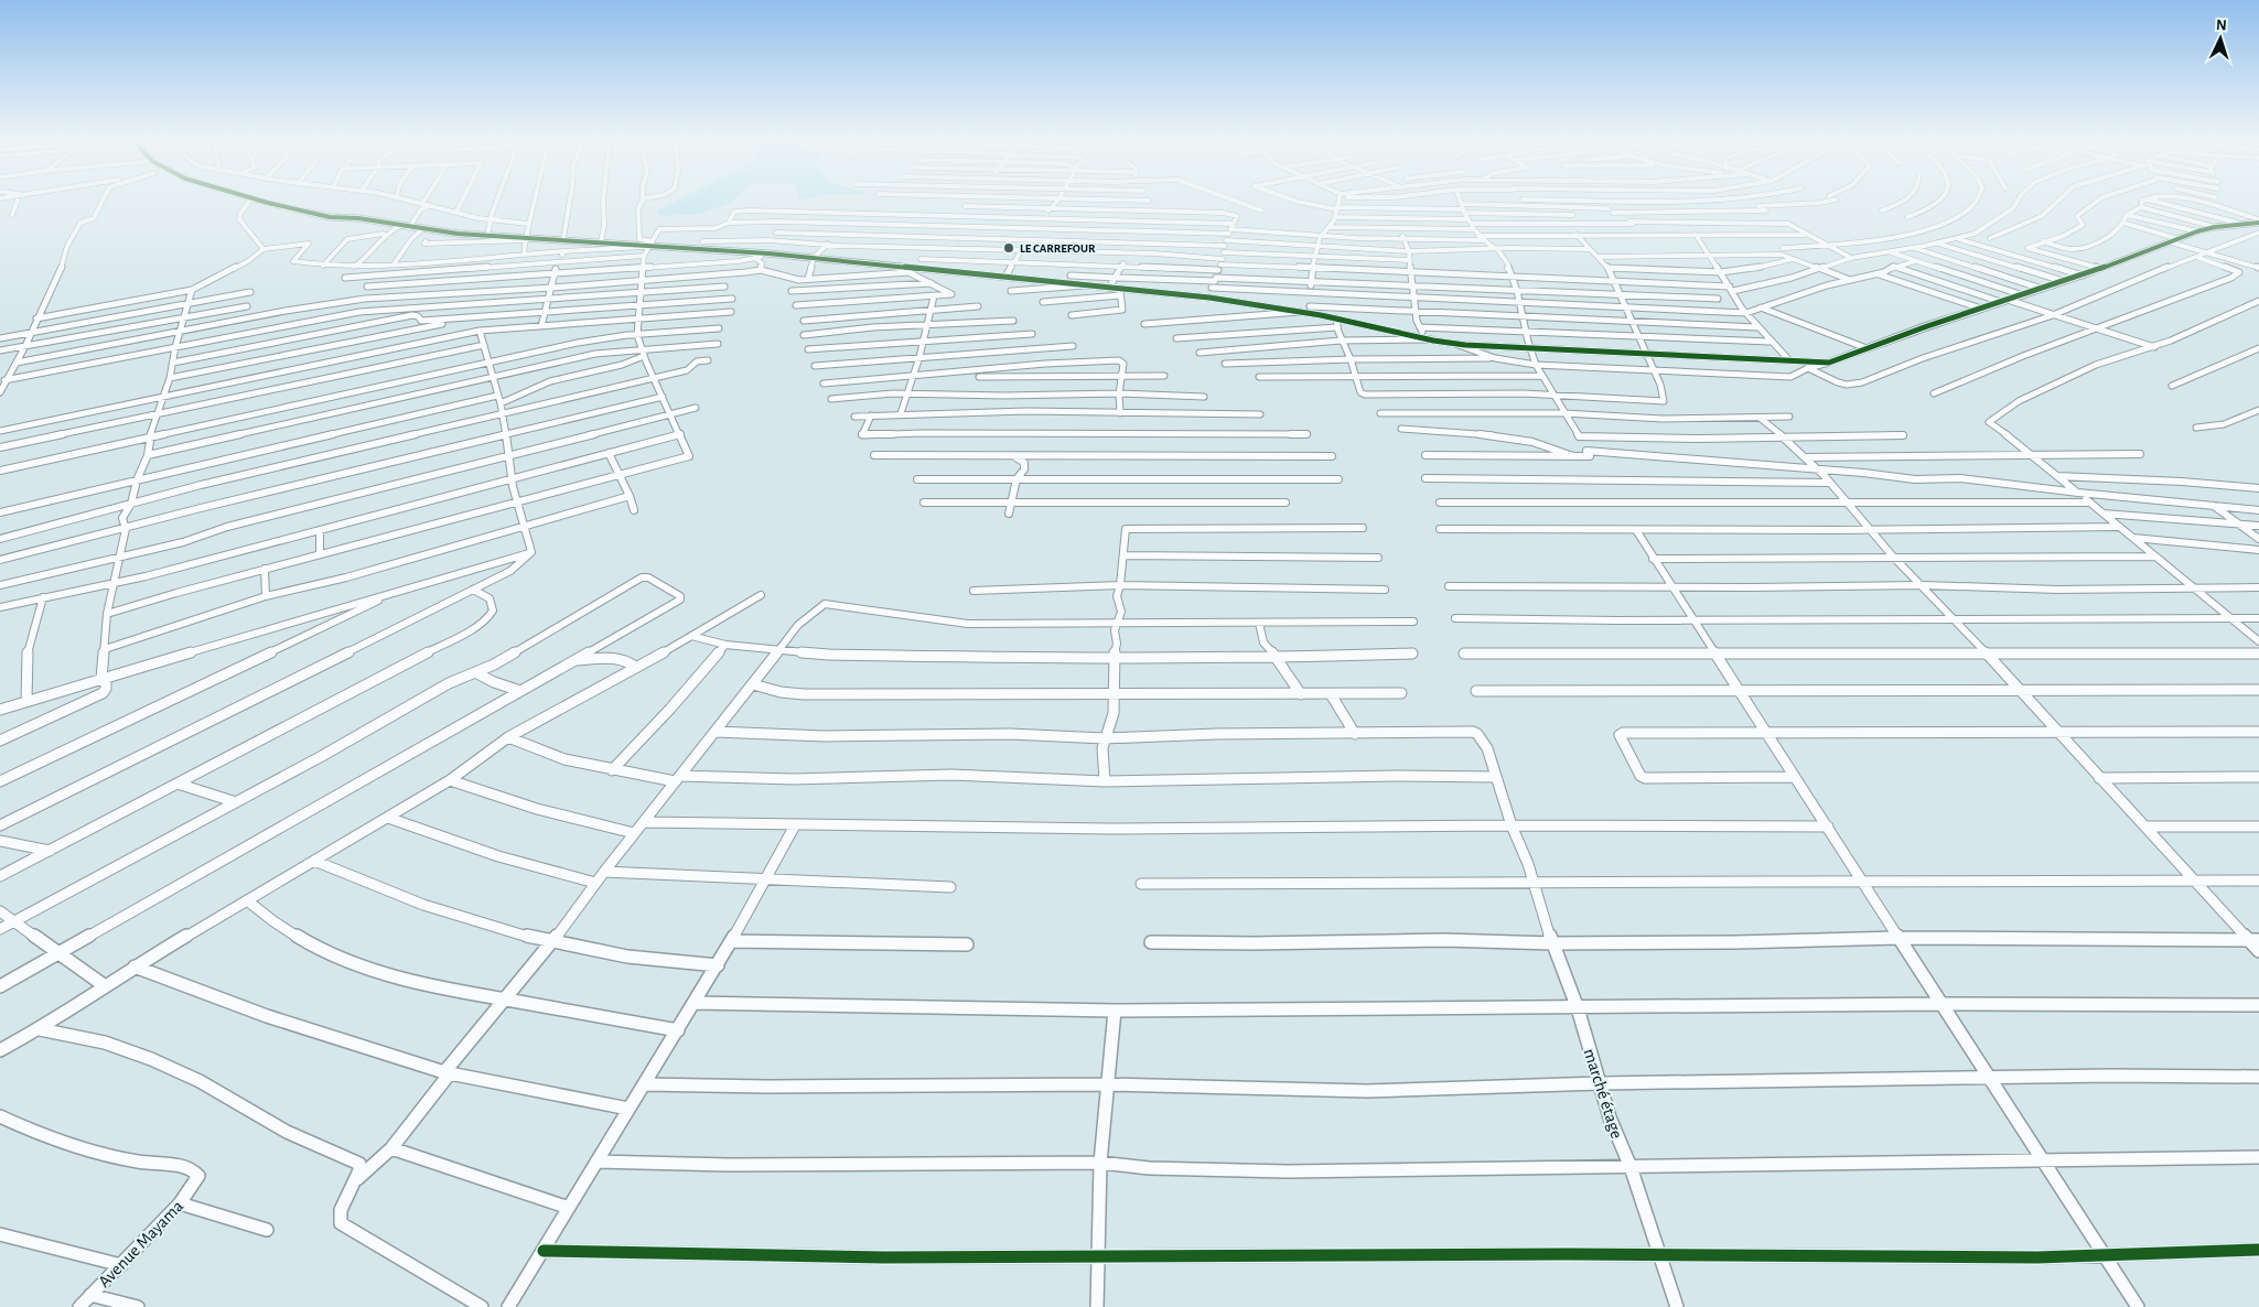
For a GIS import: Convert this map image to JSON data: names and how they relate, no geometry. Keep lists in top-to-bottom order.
{
  "streets": {
    "street": ["marché étage", "Avenue Mayama"]
  },
  "places": ["LE CARREFOUR"],
  "north": "top"
}
